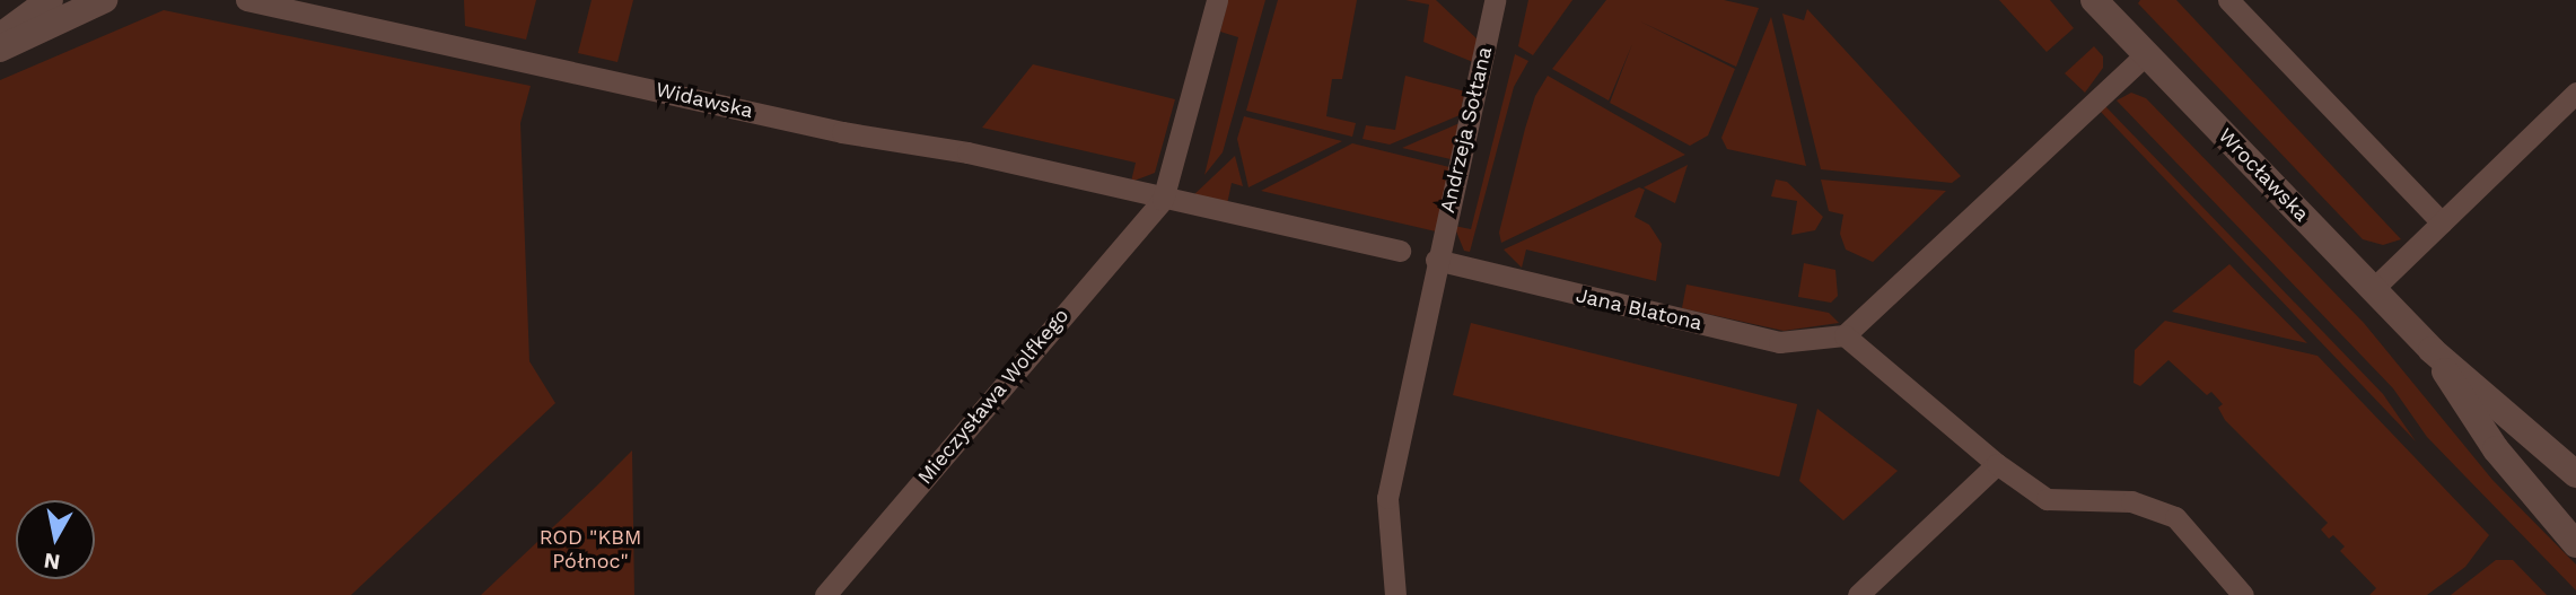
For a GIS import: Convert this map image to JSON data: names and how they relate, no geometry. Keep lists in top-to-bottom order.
{
  "streets": {
    "street": [
      "Widawska",
      "Andrzeja Sołtana",
      "Wrocławska",
      "Jana Blatona",
      "Mieczysława Wolfkego"
    ]
  },
  "crossings": [
    ["Widawska", "Mieczysława Wolfkego"],
    ["Andrzeja Sołtana", "Jana Blatona"]
  ],
  "parks": ["ROD \"KBM Północ\""],
  "north": "bottom"
}
